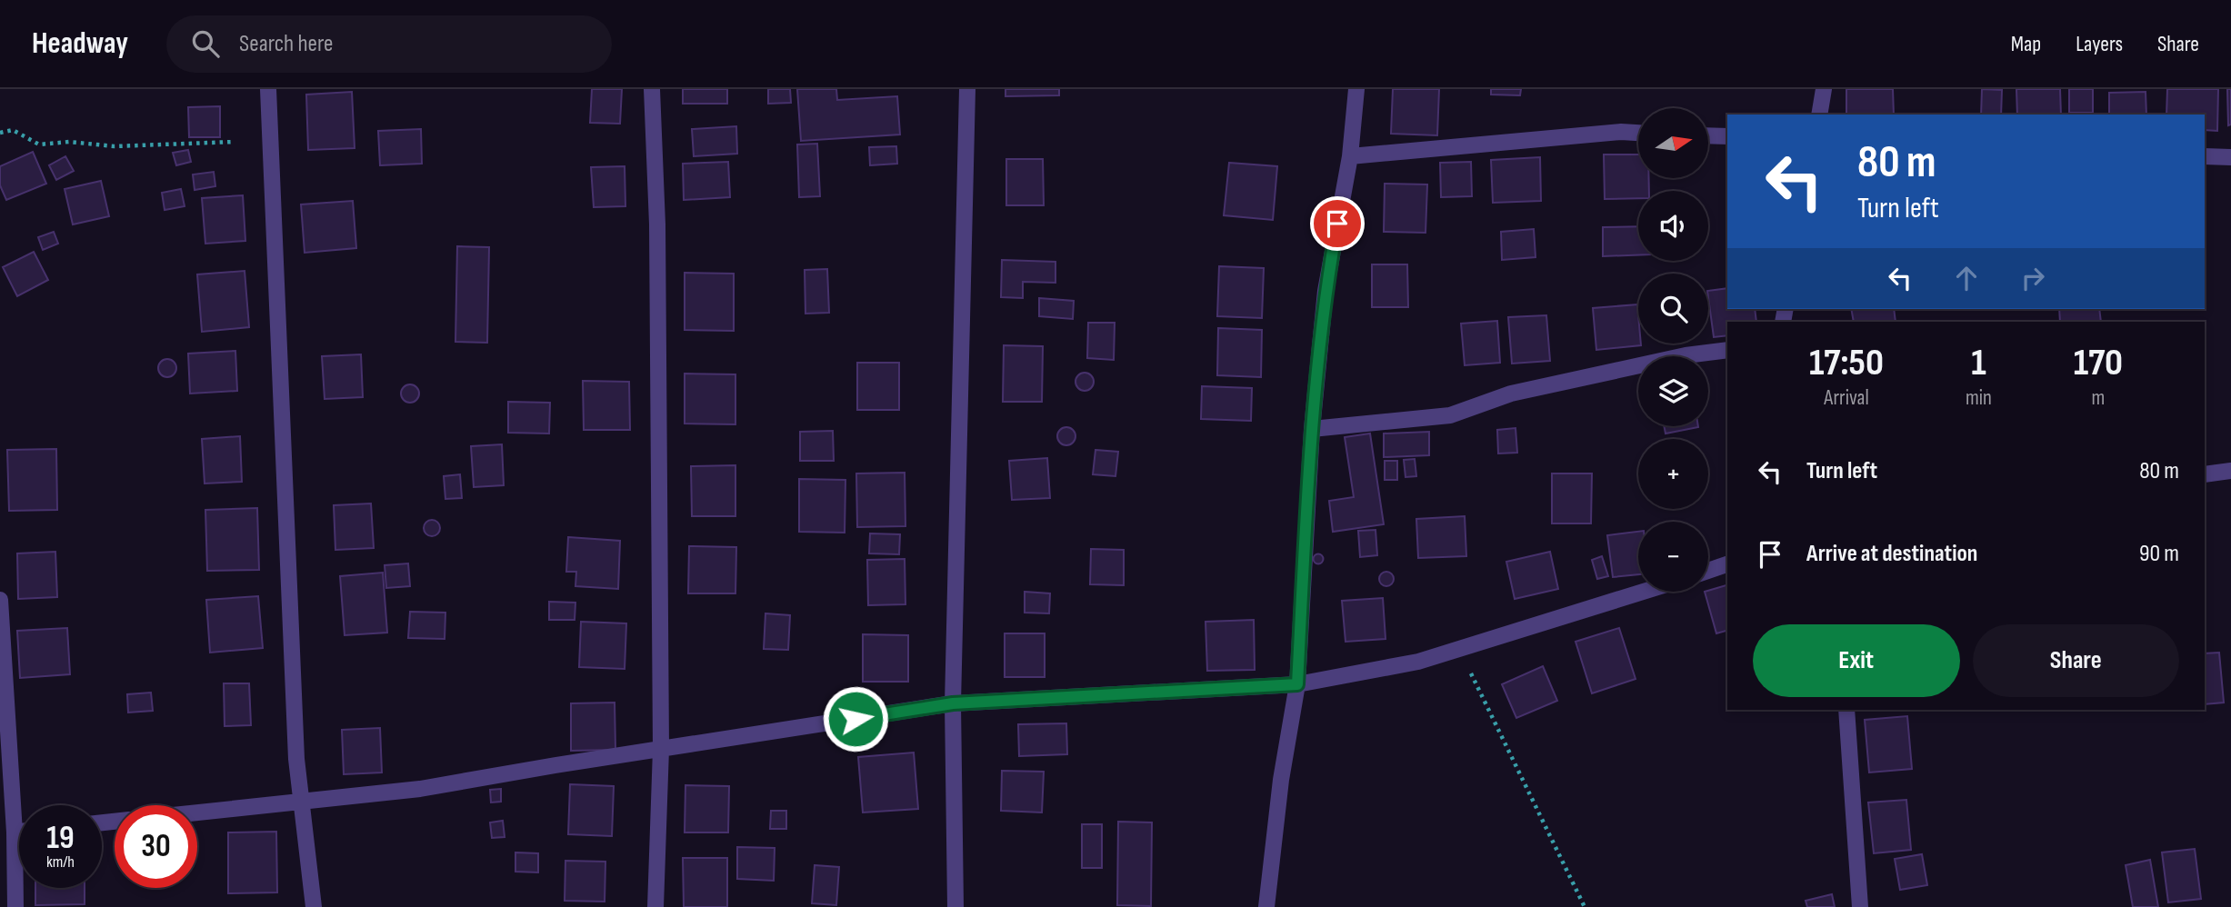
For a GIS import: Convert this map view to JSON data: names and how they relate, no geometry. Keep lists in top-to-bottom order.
{
  "north": "right",
  "page": {
    "header": "Headway",
    "search": "Search here",
    "nav": ["Map", "Layers", "Share"],
    "map_buttons": ["+", "−"],
    "turn": ["80 m", "Turn left"],
    "eta": [
      "17:50",
      "Arrival",
      "1",
      "min",
      "170",
      "m"
    ],
    "list": [
      {
        "name": "Turn left",
        "value": "80 m"
      },
      {
        "name": "Arrive at destination",
        "value": "90 m"
      }
    ],
    "buttons": ["Exit", "Share"],
    "speed": "19 km/h",
    "limit": "30"
  }
}
